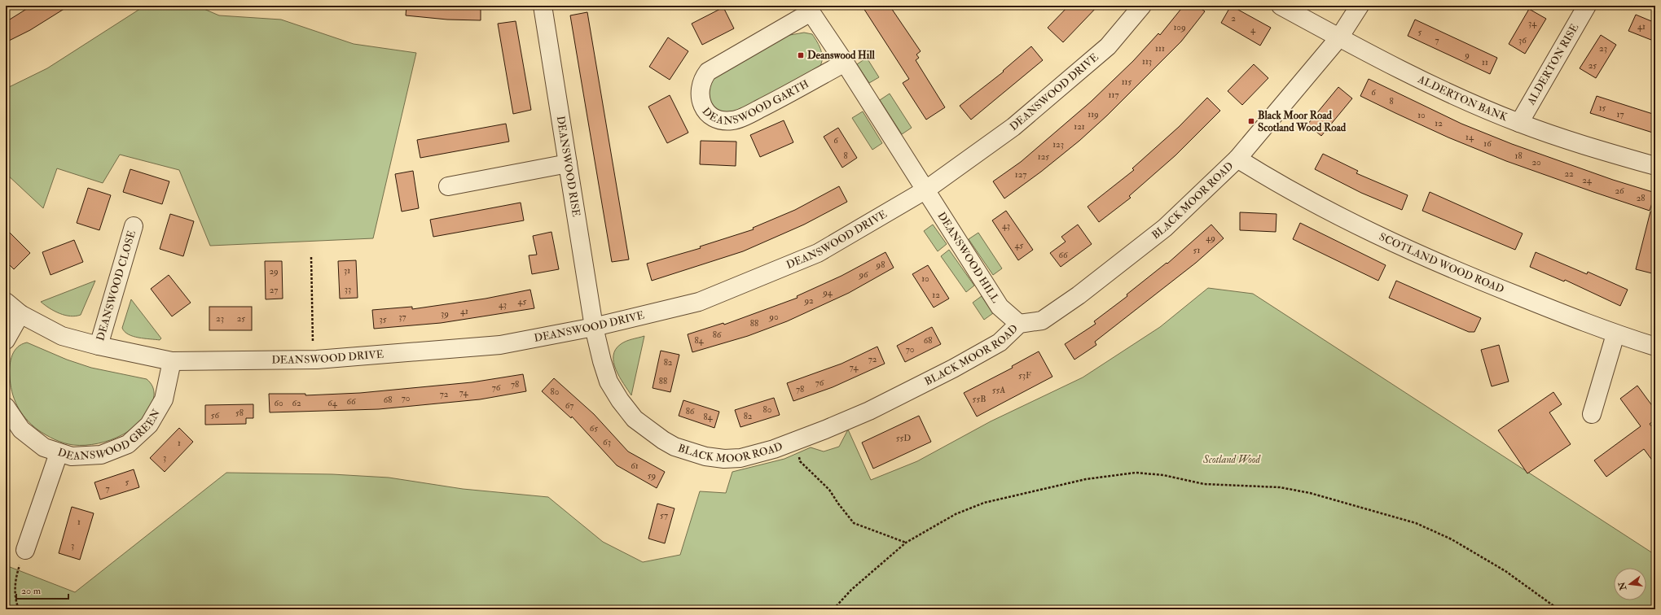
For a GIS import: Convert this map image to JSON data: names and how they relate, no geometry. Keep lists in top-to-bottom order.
{
  "streets": {
    "street": [
      "ALDERTON RISE",
      "DEANSWOOD DRIVE",
      "DEANSWOOD GARTH",
      "ALDERTON BANK",
      "DEANSWOOD RISE",
      "BLACK MOOR ROAD",
      "DEANSWOOD HILL",
      "SCOTLAND WOOD ROAD",
      "DEANSWOOD CLOSE",
      "DEANSWOOD GREEN"
    ]
  },
  "crossings": [
    ["ALDERTON RISE", "ALDERTON BANK"],
    ["DEANSWOOD DRIVE", "DEANSWOOD RISE"],
    ["DEANSWOOD DRIVE", "BLACK MOOR ROAD"],
    ["DEANSWOOD DRIVE", "DEANSWOOD HILL"],
    ["DEANSWOOD DRIVE", "DEANSWOOD CLOSE"],
    ["DEANSWOOD DRIVE", "DEANSWOOD GREEN"],
    ["DEANSWOOD GARTH", "DEANSWOOD HILL"],
    ["ALDERTON BANK", "BLACK MOOR ROAD"],
    ["DEANSWOOD RISE", "BLACK MOOR ROAD"],
    ["BLACK MOOR ROAD", "DEANSWOOD HILL"],
    ["BLACK MOOR ROAD", "SCOTLAND WOOD ROAD"]
  ],
  "parks": ["Scotland Wood"],
  "places": {
    "transit": ["Deanswood Hill", "Black Moor Road Scotland Wood Road"]
  },
  "house_numbers": [
    "2",
    "34",
    "41",
    "109",
    "4",
    "5",
    "7",
    "36",
    "111",
    "23",
    "9",
    "113",
    "11",
    "25",
    "115",
    "6",
    "117",
    "8",
    "15",
    "119",
    "17",
    "10",
    "12",
    "121",
    "14",
    "6",
    "16",
    "123",
    "8",
    "18",
    "125",
    "20",
    "22",
    "127",
    "24",
    "26",
    "28",
    "43",
    "49",
    "45",
    "51",
    "66",
    "98",
    "31",
    "29",
    "96",
    "10",
    "33",
    "27",
    "94",
    "12",
    "92",
    "45",
    "43",
    "41",
    "39",
    "37",
    "90",
    "23",
    "25",
    "35",
    "88",
    "86",
    "84",
    "68",
    "70",
    "72",
    "82",
    "74",
    "53F",
    "88",
    "76",
    "78",
    "76",
    "78",
    "55A",
    "80",
    "74",
    "72",
    "70",
    "55B",
    "68",
    "66",
    "60",
    "62",
    "64",
    "67",
    "80",
    "86",
    "58",
    "56",
    "82",
    "84",
    "65",
    "55D",
    "63",
    "1",
    "3",
    "61",
    "59",
    "5",
    "7",
    "57",
    "1",
    "3"
  ],
  "scale_bar": "20 m",
  "north": "left"
}
